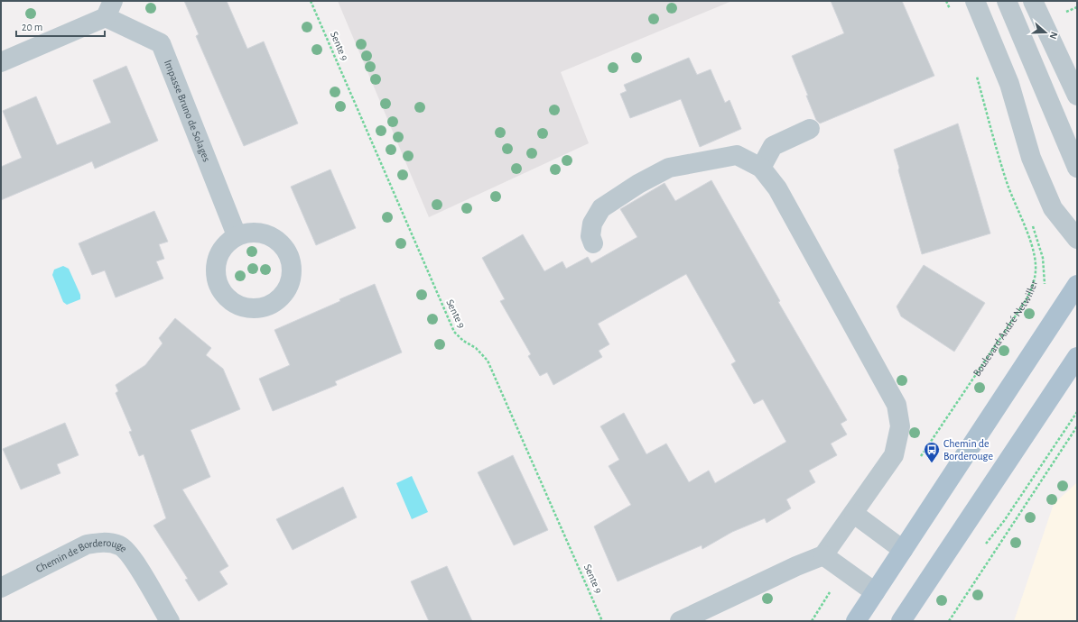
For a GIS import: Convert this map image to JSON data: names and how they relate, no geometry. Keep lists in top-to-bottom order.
{
  "streets": {
    "street": ["Impasse Bruno de Solages", "Chemin de Borderouge"],
    "path": ["Sente 9", "Boulevard André Netwiller"]
  },
  "places": {
    "bus stop": ["Chemin de Borderouge"]
  },
  "scale_bar": "20 m",
  "north": "right"
}
